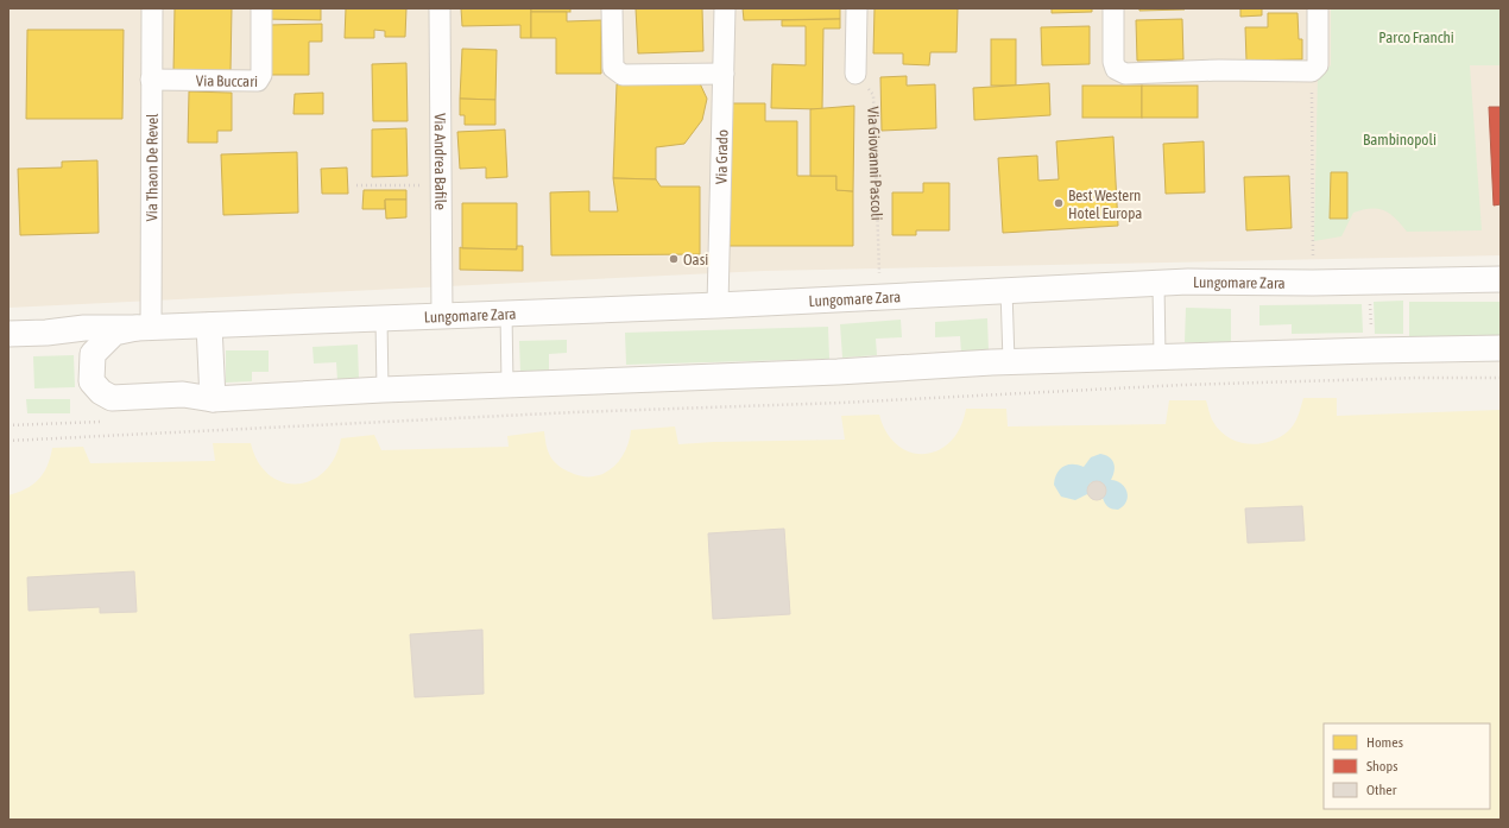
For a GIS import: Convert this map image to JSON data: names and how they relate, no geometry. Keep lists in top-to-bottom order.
{
  "streets": {
    "street": [
      "Via Buccari",
      "Via Grado",
      "Via Andrea Bafile",
      "Via Thaon De Revel",
      "Lungomare Zara"
    ],
    "path": ["Via Giovanni Pascoli"]
  },
  "crossings": [
    ["Via Buccari", "Via Thaon De Revel"],
    ["Via Grado", "Lungomare Zara"],
    ["Via Andrea Bafile", "Lungomare Zara"],
    ["Via Giovanni Pascoli", "Lungomare Zara"],
    ["Via Thaon De Revel", "Lungomare Zara"]
  ],
  "parks": ["Parco Franchi", "Bambinopoli"],
  "places": ["Best Western Hotel Europa", "Oasi"],
  "legend": ["Homes", "Shops", "Other"]
}
